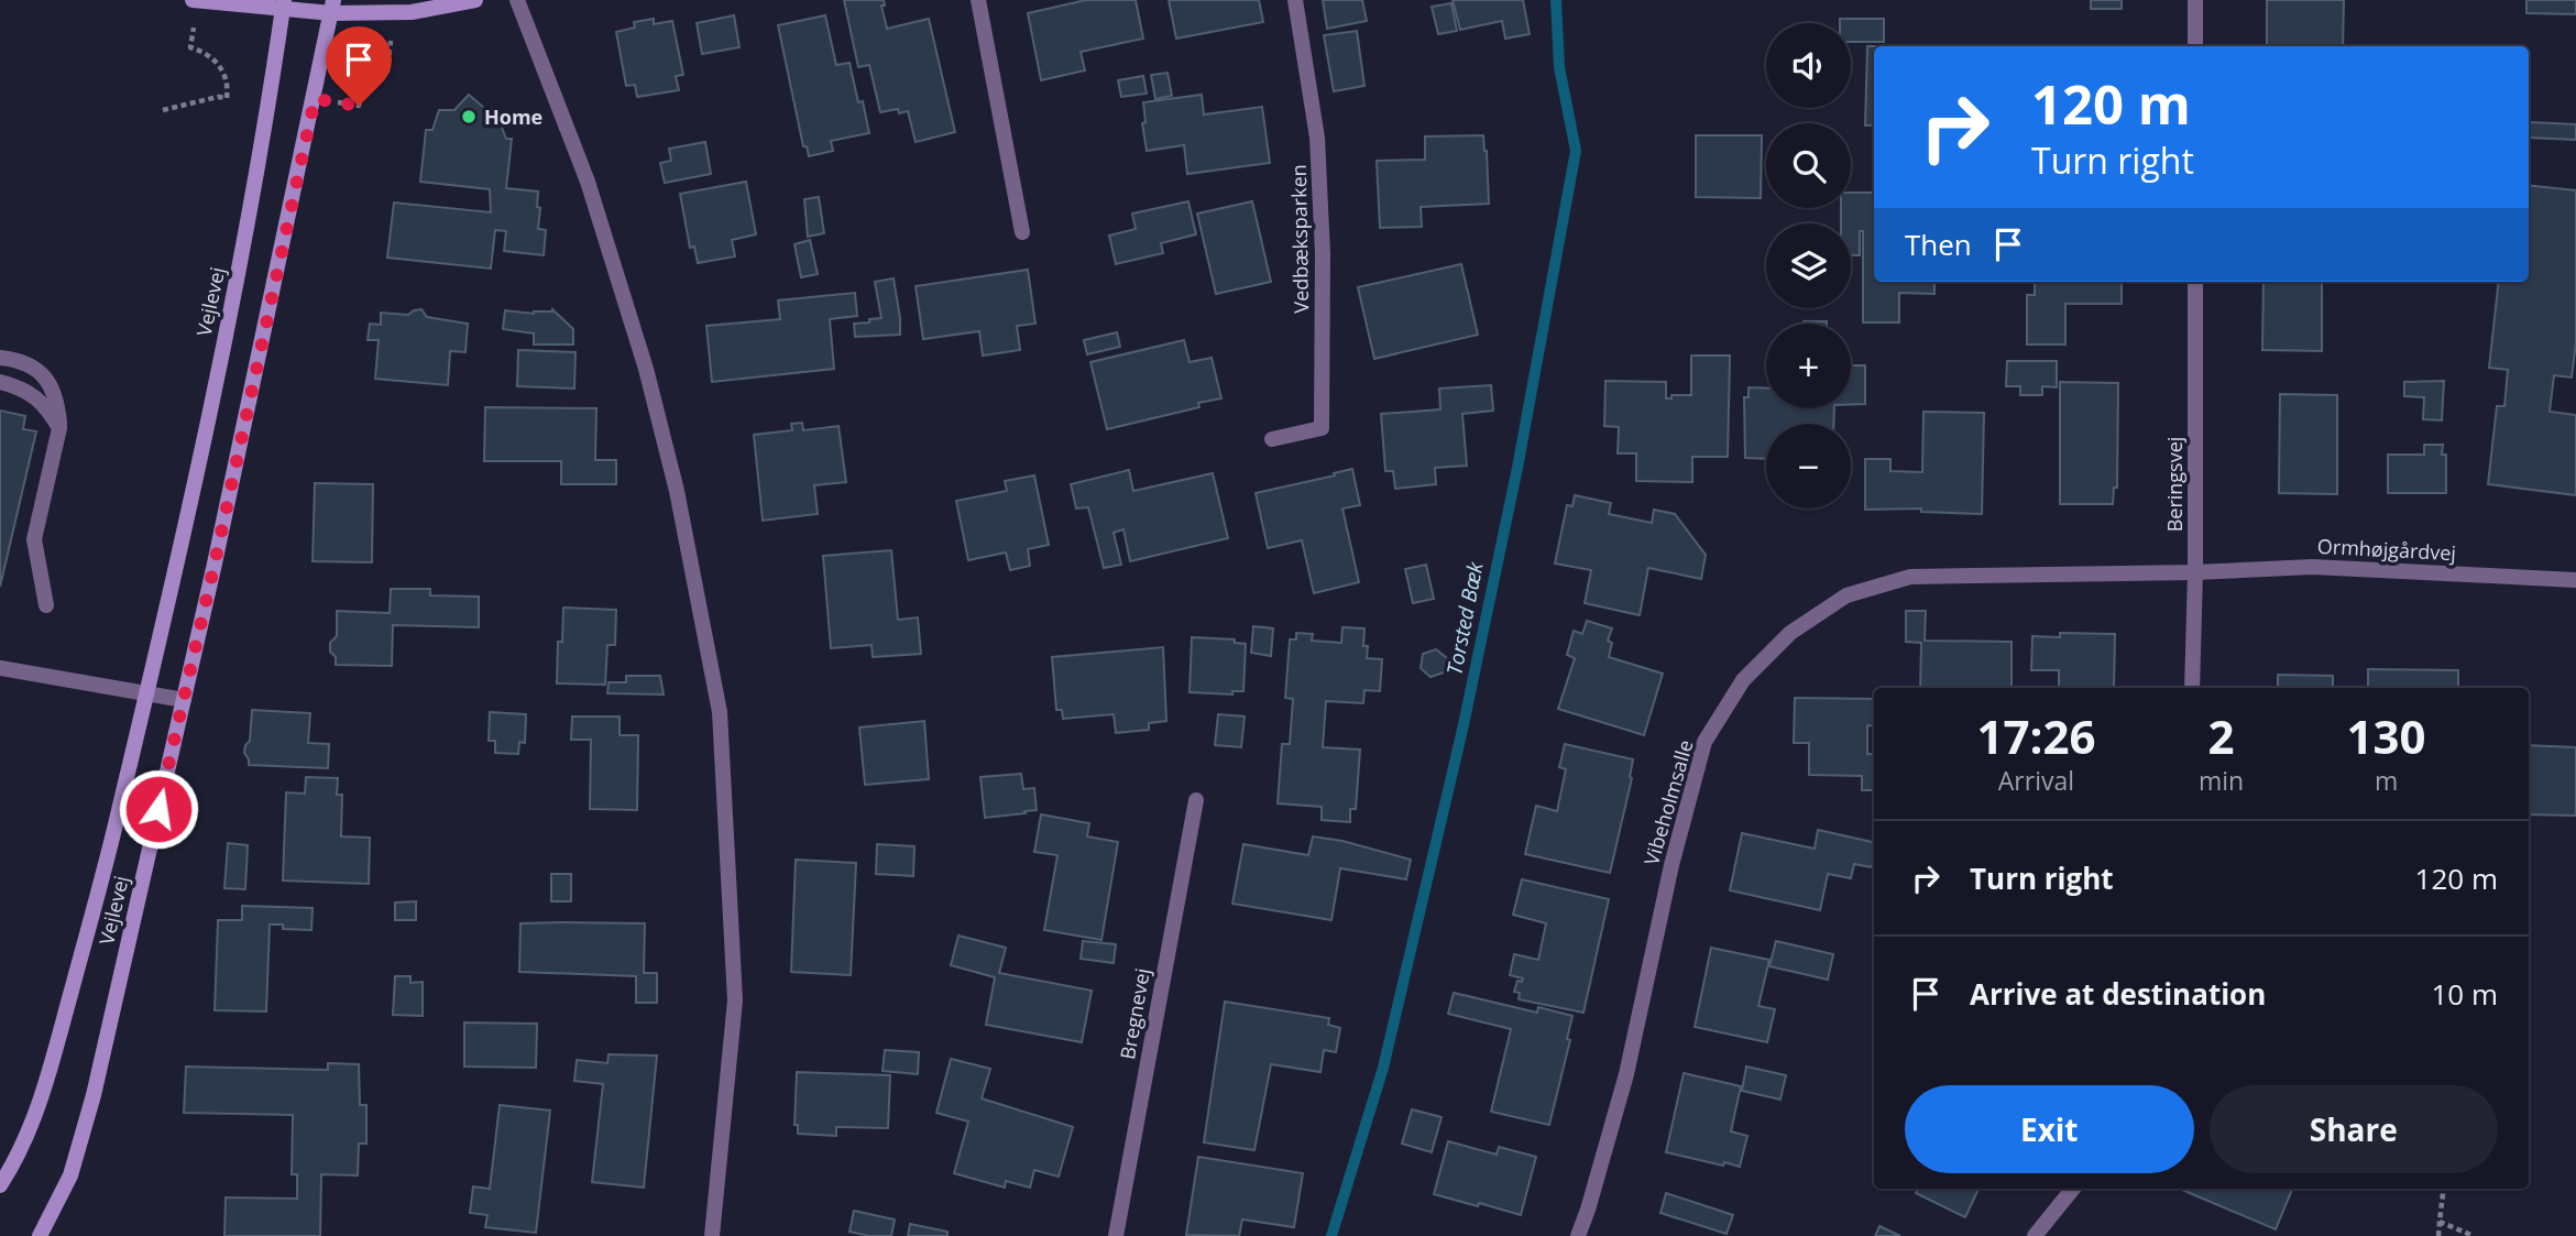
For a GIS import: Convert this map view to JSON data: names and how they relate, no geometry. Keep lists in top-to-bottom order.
{
  "streets": {
    "street": [
      "Vedbæksparken",
      "Vejlevej",
      "Beringsvej",
      "Ormhøjgårdvej",
      "Vibeholmsalle",
      "Bregnevej"
    ]
  },
  "crossings": [
    ["Beringsvej", "Ormhøjgårdvej"],
    ["Beringsvej", "Vibeholmsalle"],
    ["Ormhøjgårdvej", "Vibeholmsalle"]
  ],
  "water": ["Torsted Bæk"],
  "places": ["Home"],
  "page": {
    "map_buttons": ["+", "−"],
    "turn": ["120 m", "Turn right"],
    "then": "Then",
    "eta": [
      "17:26",
      "Arrival",
      "2",
      "min",
      "130",
      "m"
    ],
    "list": [
      {
        "name": "Turn right",
        "value": "120 m"
      },
      {
        "name": "Arrive at destination",
        "value": "10 m"
      }
    ],
    "buttons": ["Exit", "Share"]
  }
}
